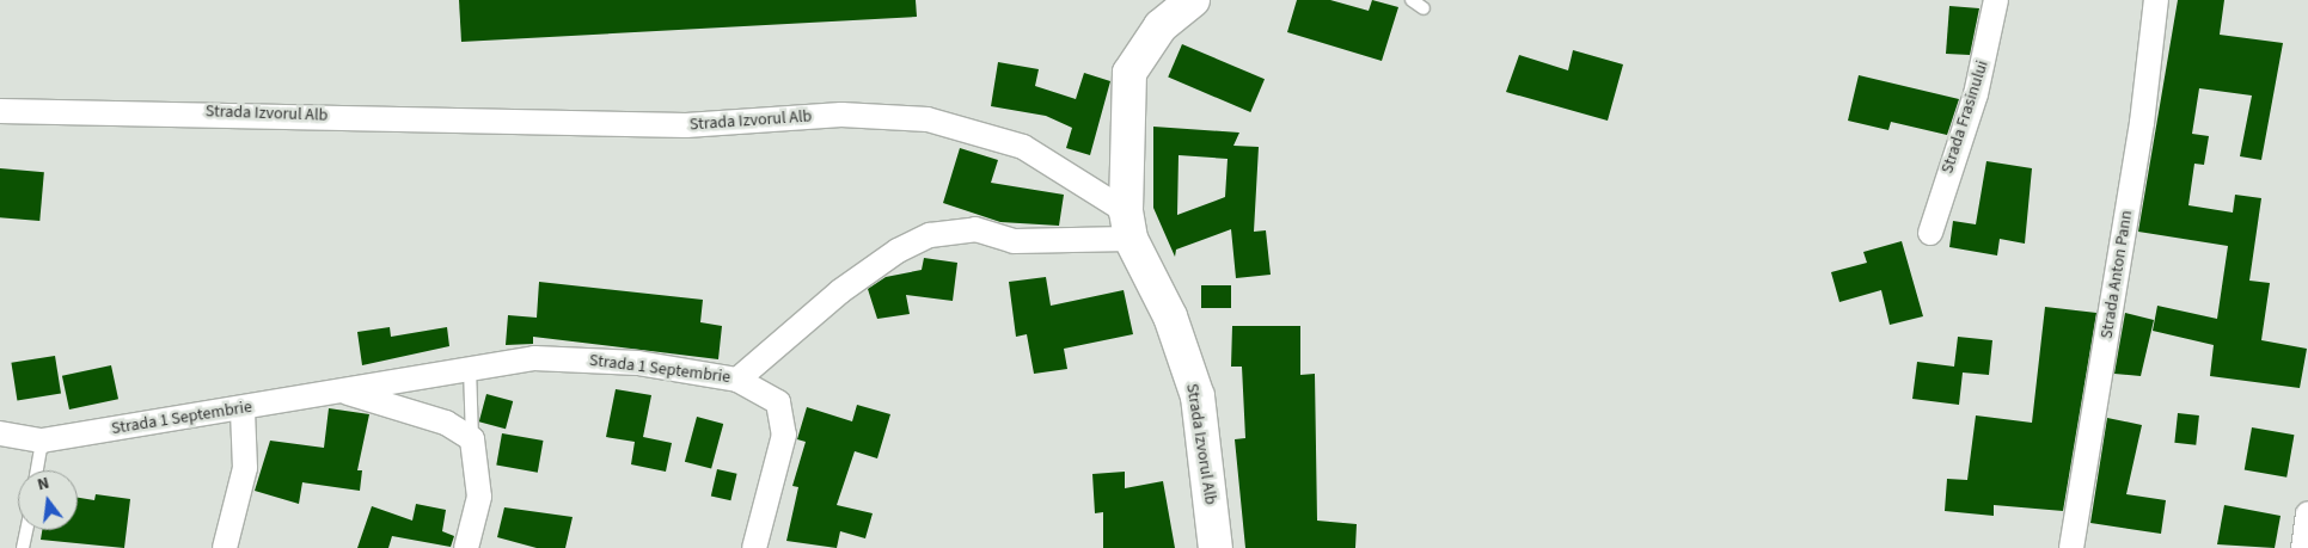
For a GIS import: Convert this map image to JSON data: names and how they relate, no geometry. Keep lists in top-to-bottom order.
{
  "streets": {
    "street": [
      "Strada Izvorul Alb",
      "Strada Frasinului",
      "Strada Anton Pann",
      "Strada 1 Septembrie"
    ]
  },
  "crossings": [
    ["Strada Izvorul Alb", "Strada 1 Septembrie"]
  ],
  "north": "top"
}
